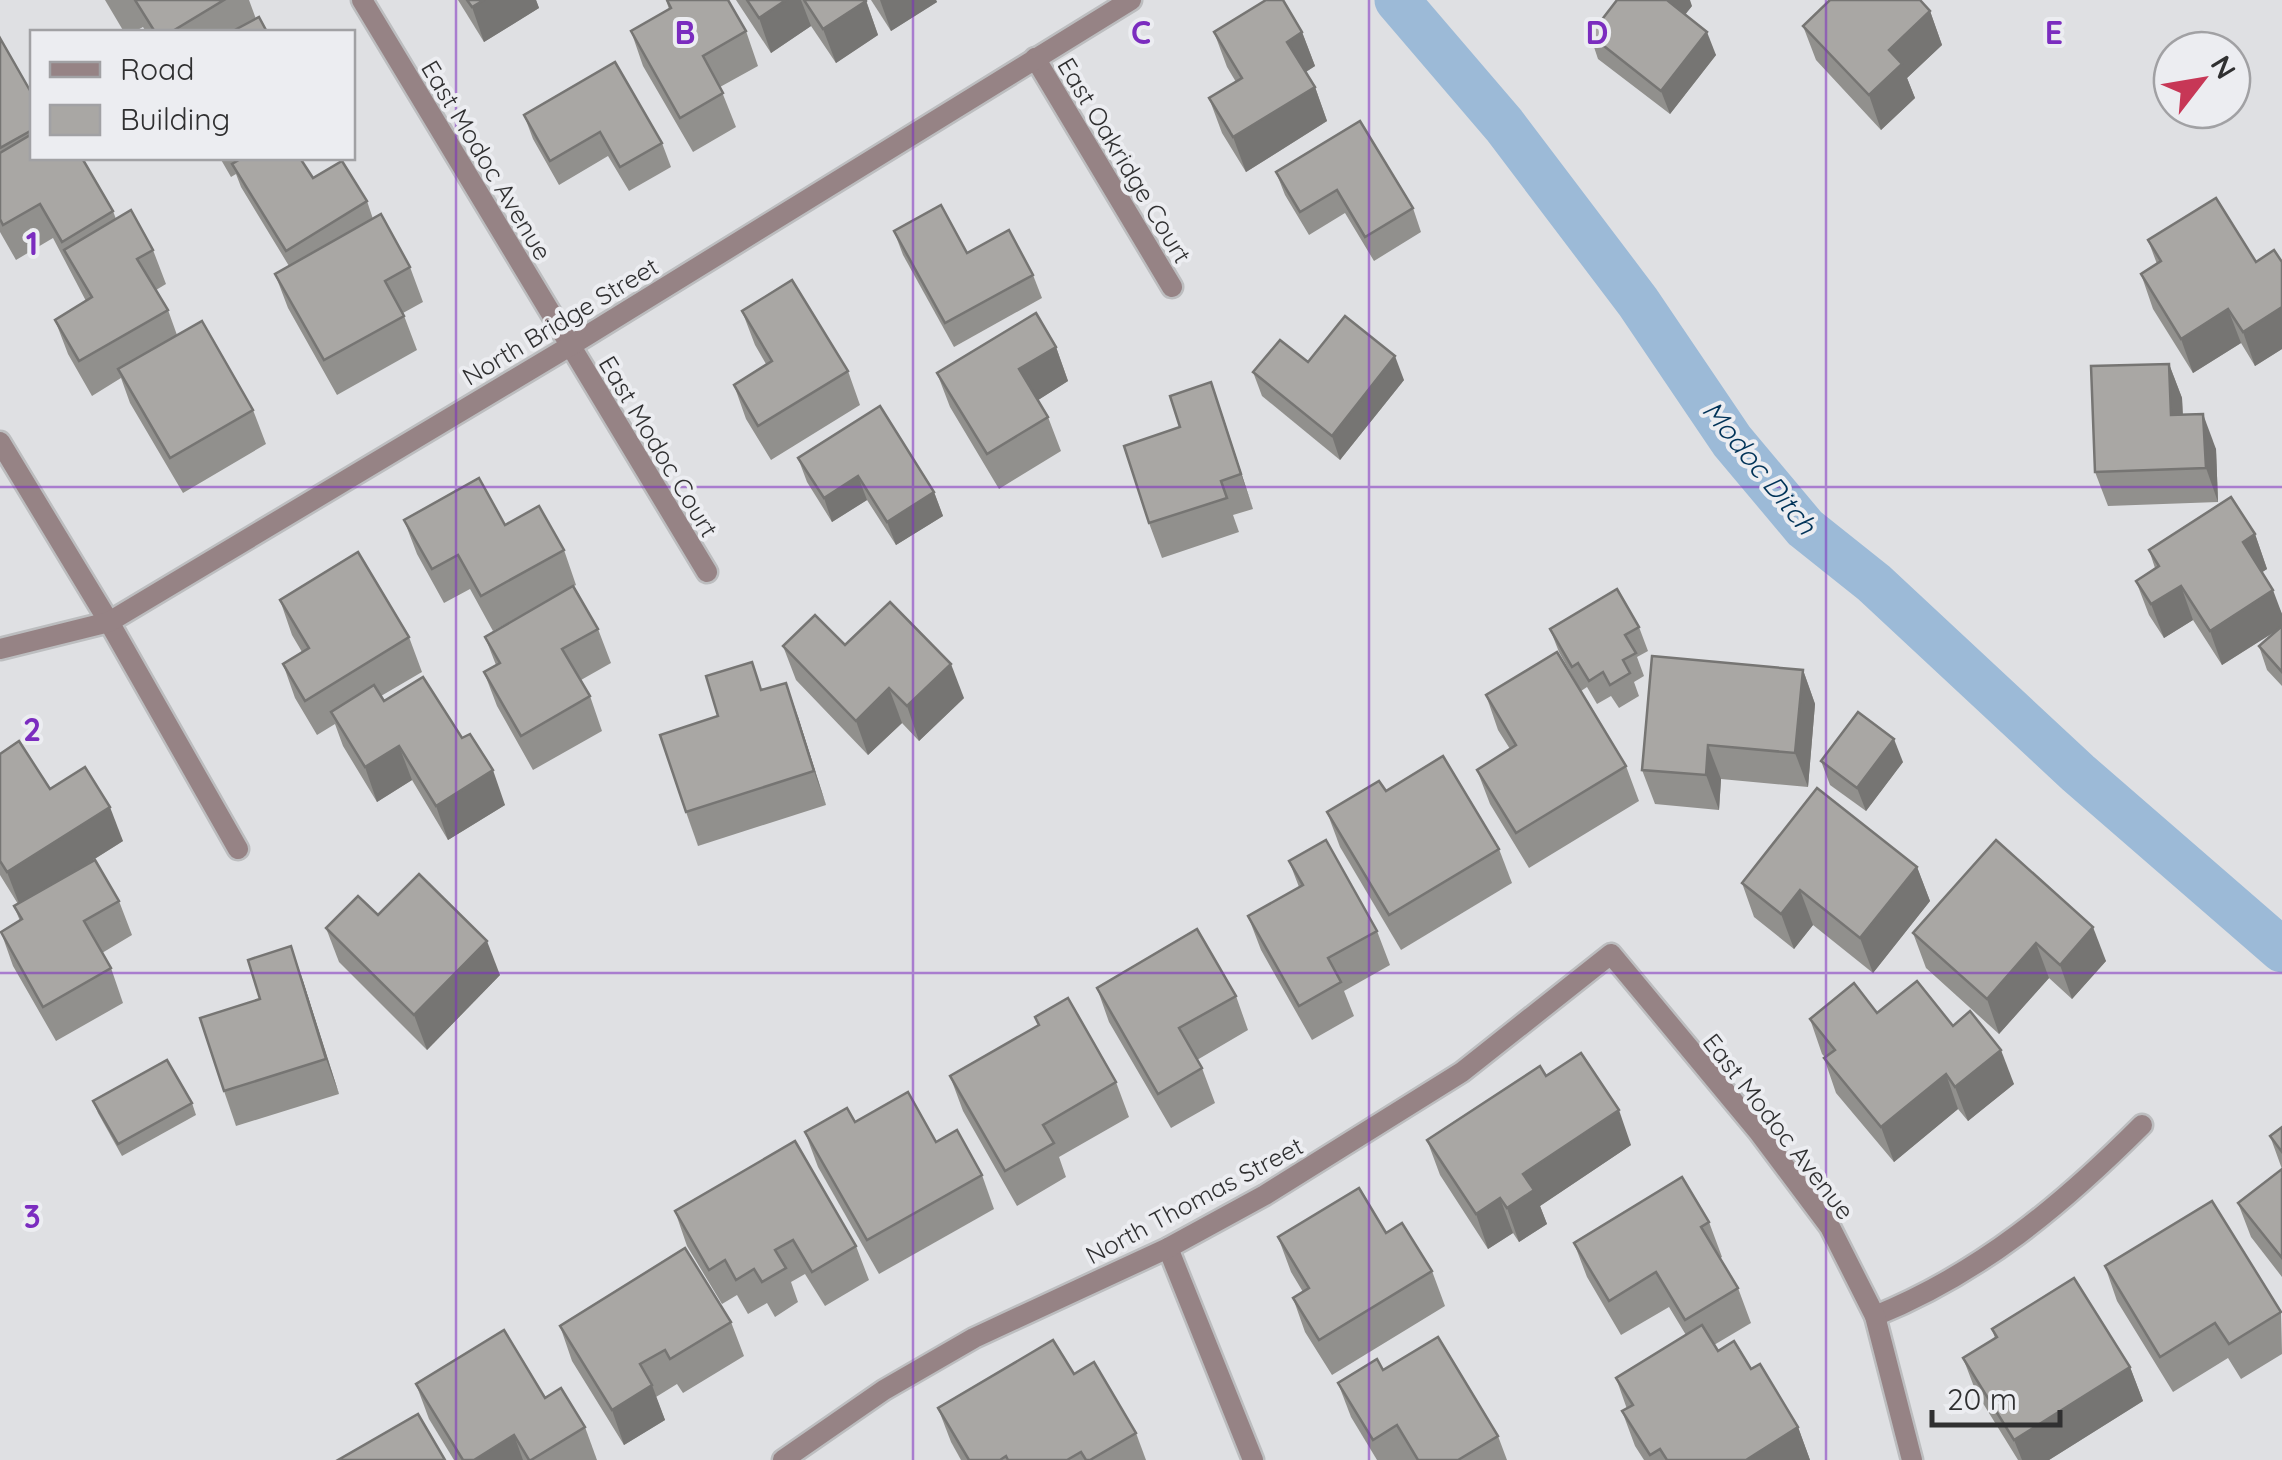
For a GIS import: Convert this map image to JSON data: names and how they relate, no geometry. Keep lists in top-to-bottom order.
{
  "streets": {
    "street": [
      "East Modoc Avenue",
      "East Oakridge Court",
      "North Bridge Street",
      "East Modoc Court",
      "North Thomas Street"
    ]
  },
  "crossings": [
    ["East Modoc Avenue", "North Bridge Street"],
    ["East Modoc Avenue", "East Modoc Court"],
    ["East Modoc Avenue", "North Thomas Street"],
    ["East Oakridge Court", "North Bridge Street"],
    ["North Bridge Street", "East Modoc Court"]
  ],
  "water": ["Modoc Ditch"],
  "legend": ["Road", "Building"],
  "scale_bar": "20 m",
  "north": "top right",
  "grid": {
    "columns": [
      "B",
      "C",
      "D",
      "E"
    ],
    "rows": ["1", "2", "3"]
  }
}
